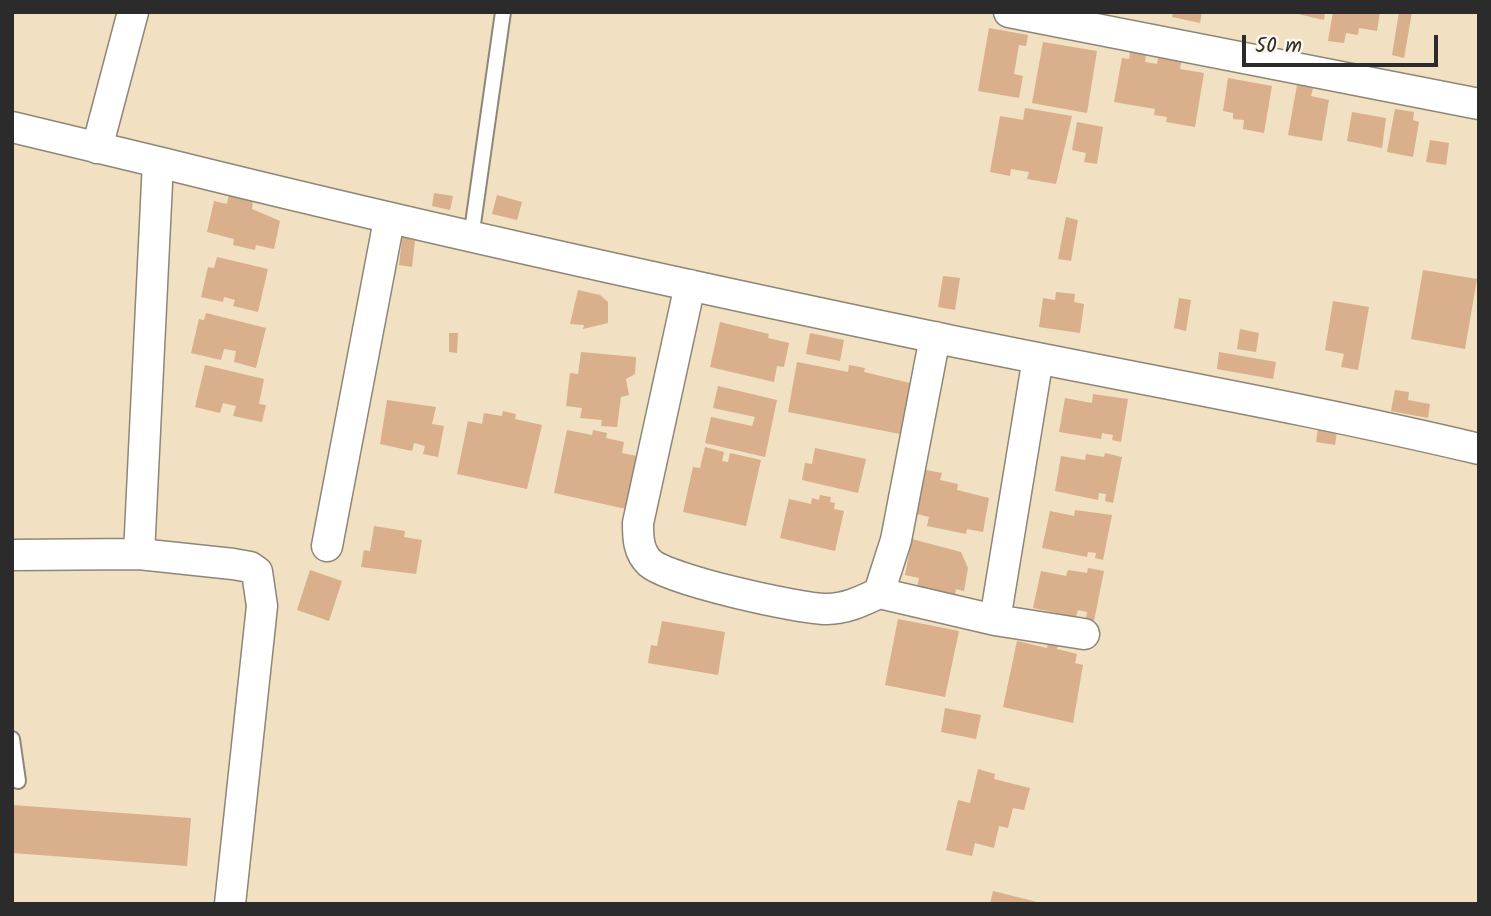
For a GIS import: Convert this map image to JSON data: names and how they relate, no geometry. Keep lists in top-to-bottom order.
{
  "scale_bar": "50 m"
}
